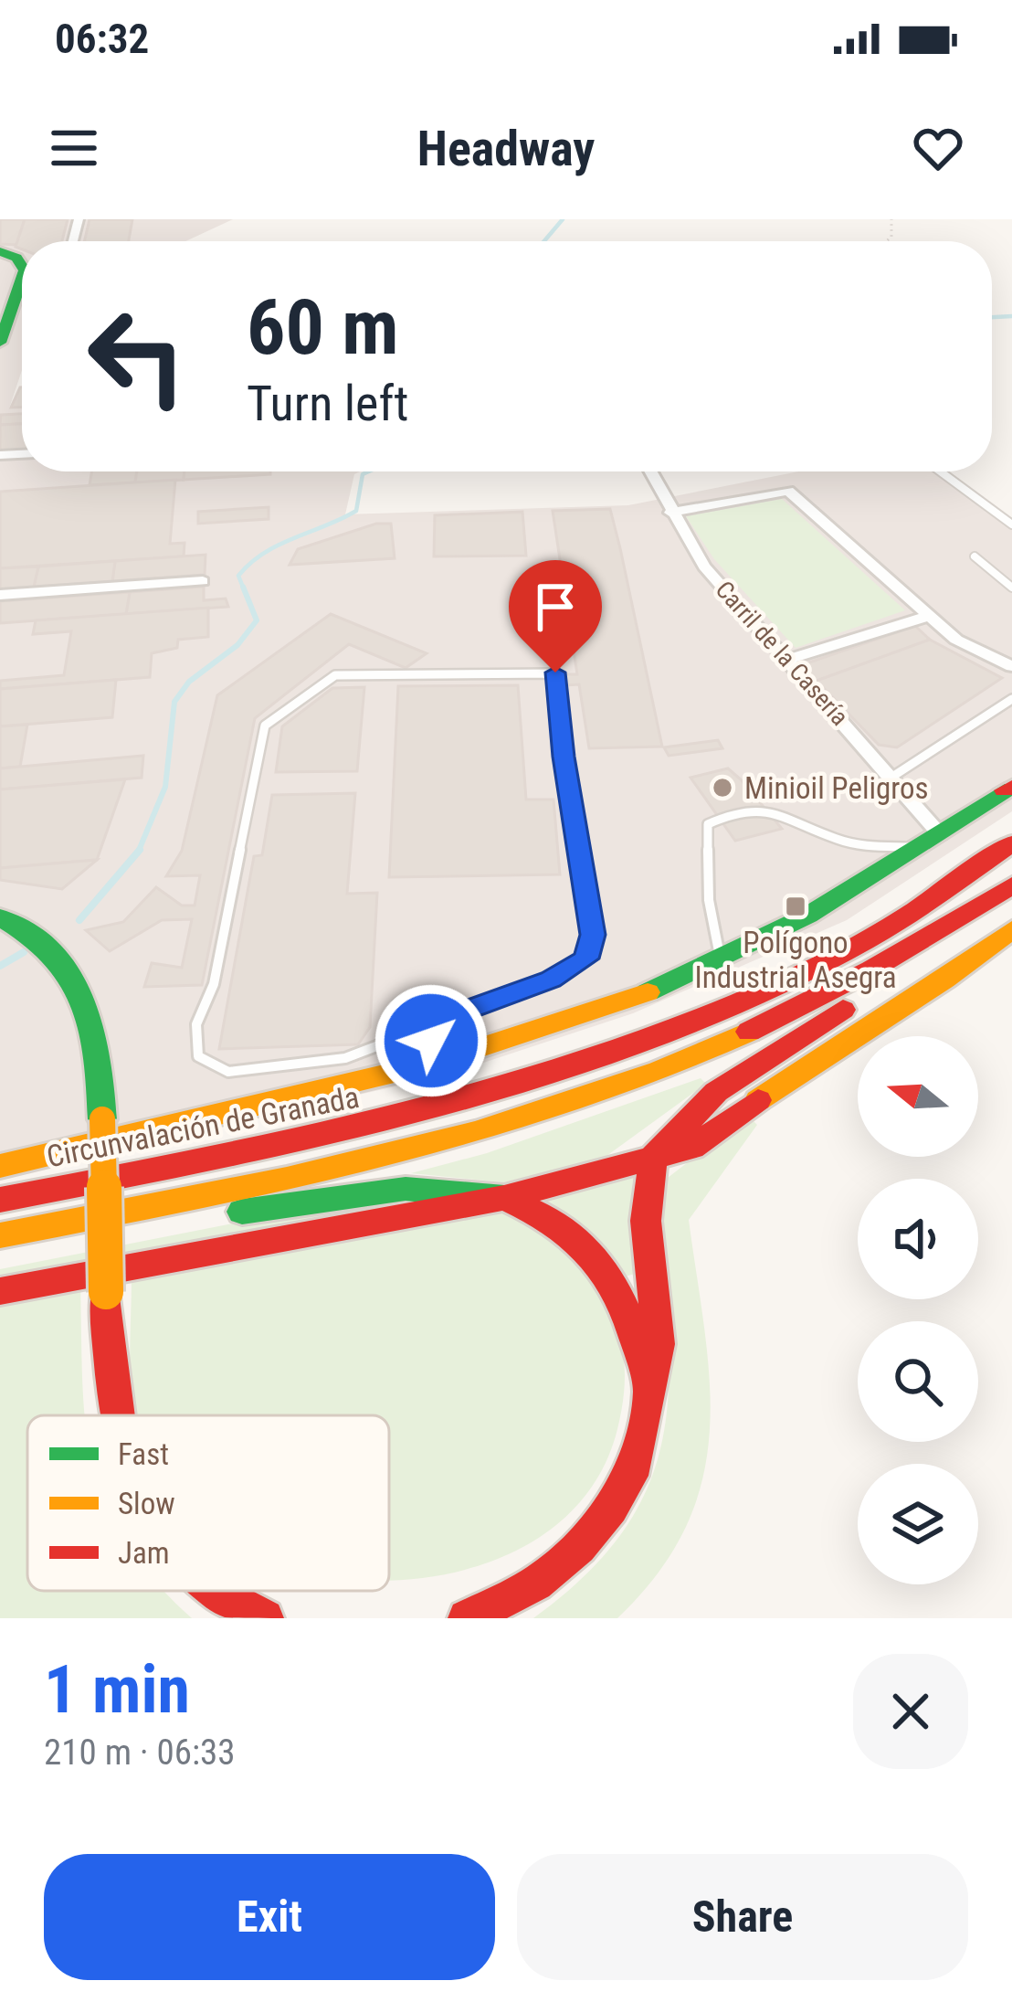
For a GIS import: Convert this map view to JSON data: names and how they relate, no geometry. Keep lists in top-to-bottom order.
{
  "streets": {
    "main road": ["Circunvalación de Granada"],
    "street": ["Carril de la Casería"]
  },
  "places": {
    "other": ["Minioil Peligros"],
    "transit": ["Polígono Industrial Asegra"]
  },
  "legend": ["Fast", "Slow", "Jam"],
  "north": "left",
  "page": {
    "status": "06:32",
    "header": "Headway",
    "turn": ["60 m", "Turn left"],
    "heading": ["1 min", "210 m · 06:33"],
    "buttons": ["Exit", "Share"]
  }
}
